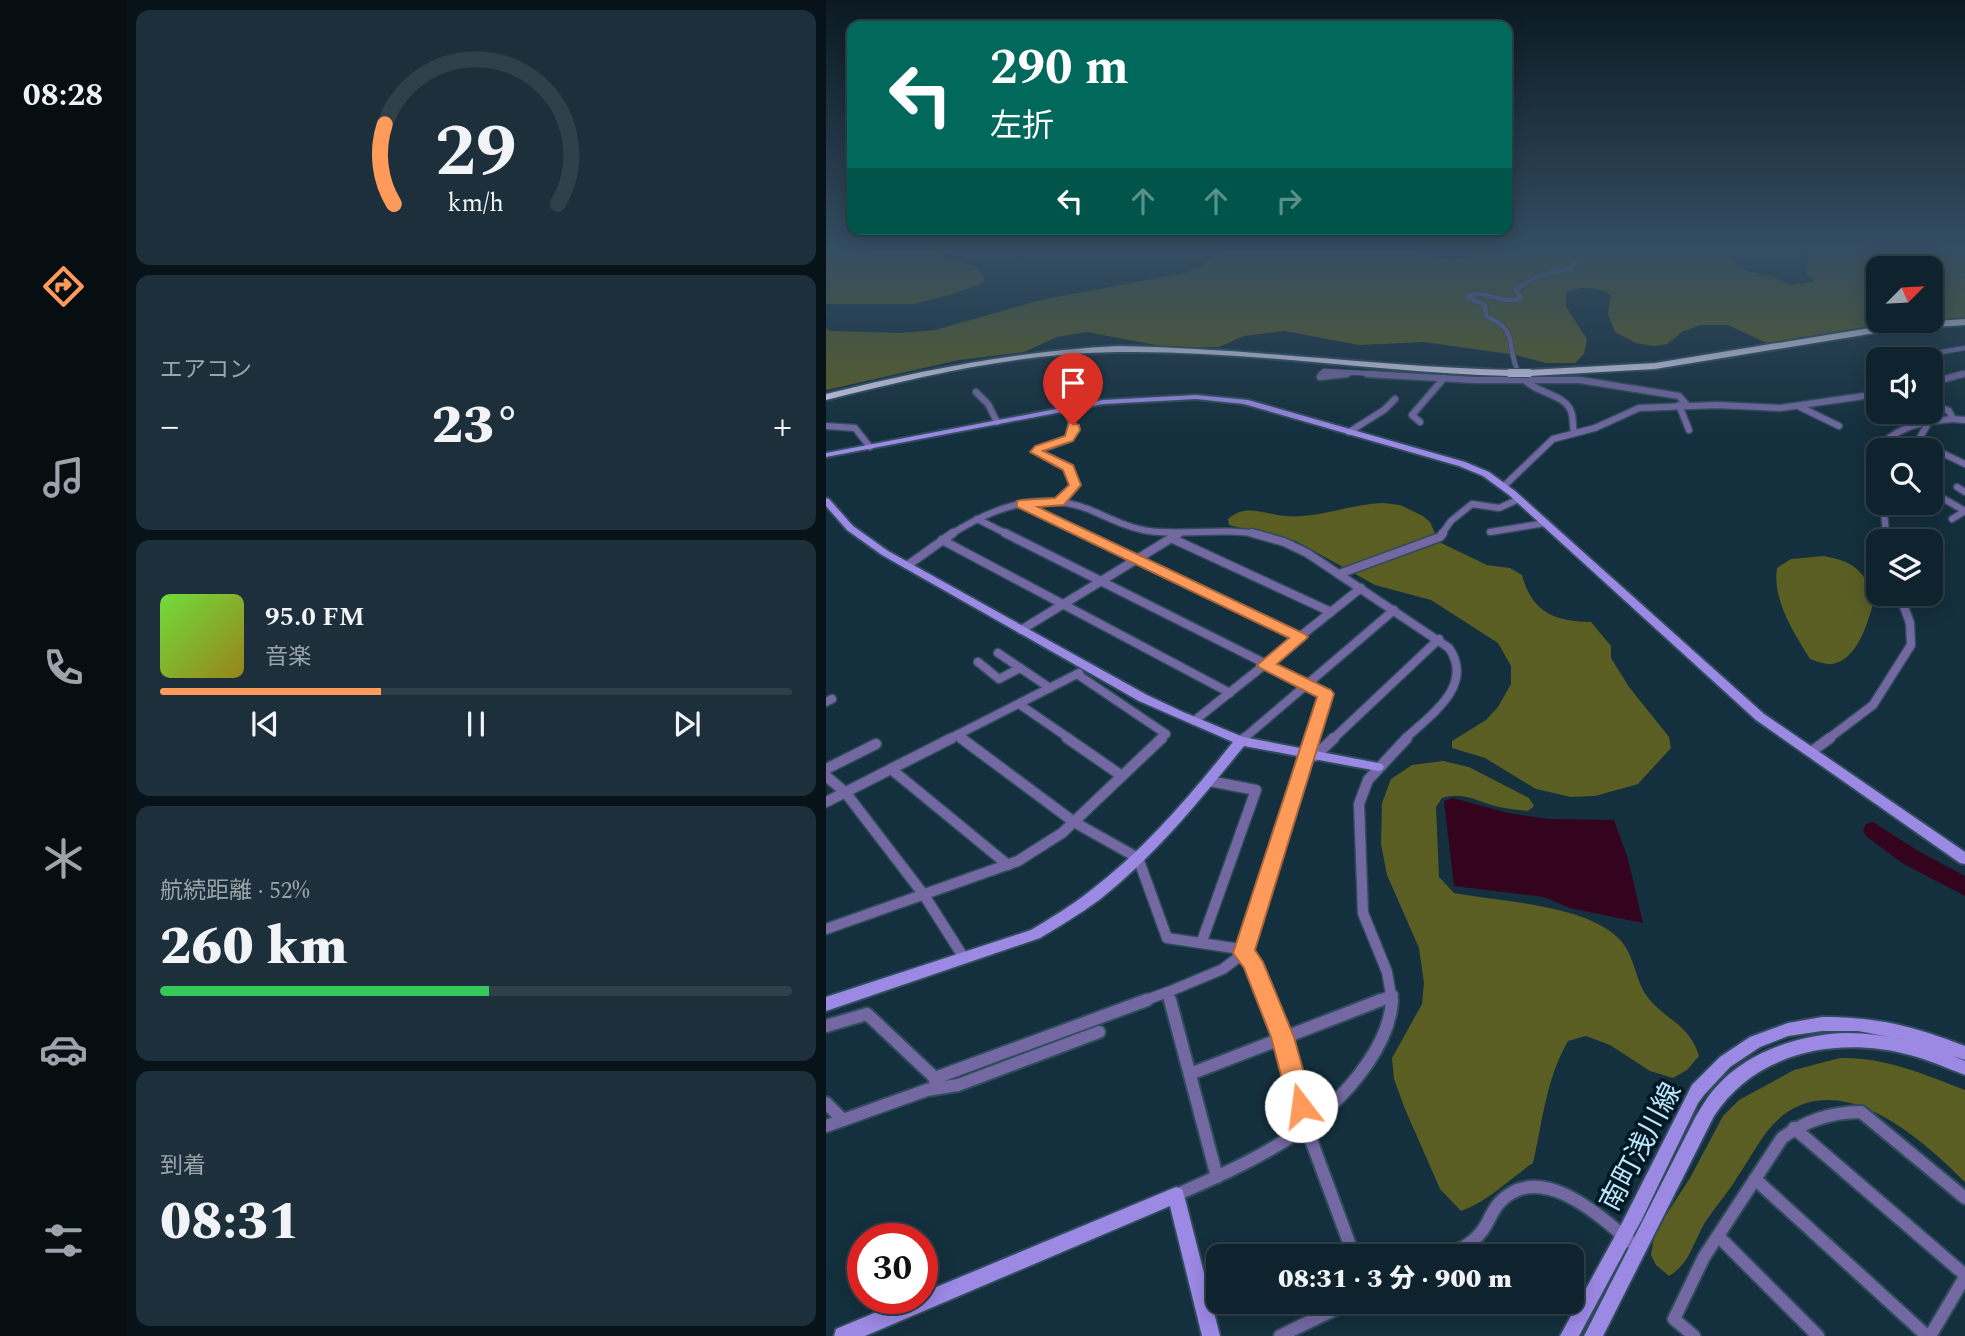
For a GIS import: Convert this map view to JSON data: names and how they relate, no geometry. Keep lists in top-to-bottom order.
{
  "streets": {
    "street": ["南町浅川線"]
  },
  "north": "top right",
  "page": {
    "tabs": "08:28",
    "turn": ["290 m", "左折"],
    "tile": [
      "エアコン",
      ["航続距離 · 52%", "260 km"],
      ["到着", "08:31"]
    ],
    "heat": ["−", "23°", "+"],
    "song": ["95.0 FM", "音楽"],
    "limit": "30",
    "trip": "08:31 · 3 分 · 900 m",
    "gauge": ["29", "km/h"]
  }
}
